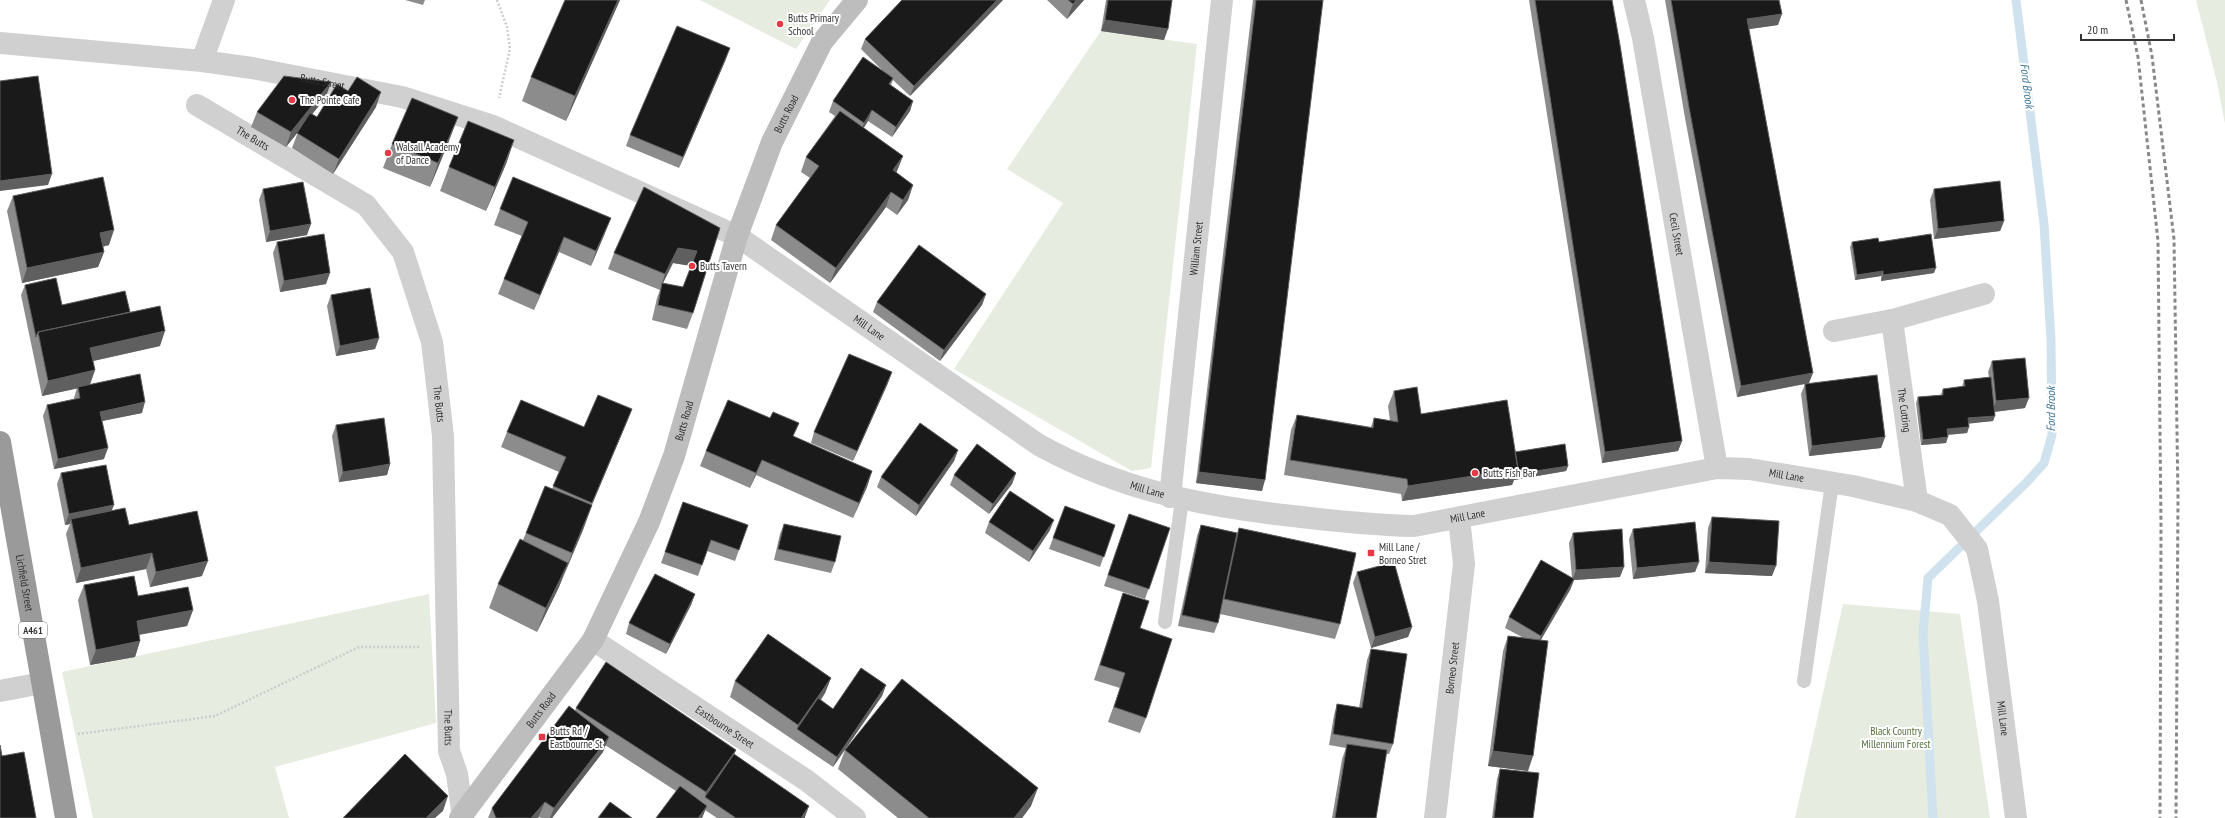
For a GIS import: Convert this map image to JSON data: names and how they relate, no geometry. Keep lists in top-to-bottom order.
{
  "streets": {
    "highway": ["Lichfield Street", "A461"],
    "street": [
      "Butts Street",
      "Butts Road",
      "The Butts",
      "Cecil Street",
      "William Street",
      "Mill Lane",
      "The Cutting",
      "Borneo Street",
      "Eastbourne Street"
    ]
  },
  "crossings": [
    ["Butts Street", "Butts Road"],
    ["Butts Street", "Mill Lane"],
    ["Butts Road", "The Butts"],
    ["Butts Road", "Mill Lane"],
    ["Butts Road", "Eastbourne Street"],
    ["Cecil Street", "Mill Lane"],
    ["William Street", "Mill Lane"],
    ["Mill Lane", "The Cutting"],
    ["Mill Lane", "Borneo Street"]
  ],
  "water": ["Ford Brook"],
  "parks": ["Black Country Millennium Forest"],
  "places": {
    "other": [
      "Butts Primary School",
      "The Pointe Cafe",
      "Walsall Academy of Dance",
      "Butts Tavern",
      "Butts Fish Bar"
    ],
    "transit": ["Mill Lane / Borneo Stret", "Butts Rd / Eastbourne St"]
  },
  "scale_bar": "20 m"
}
